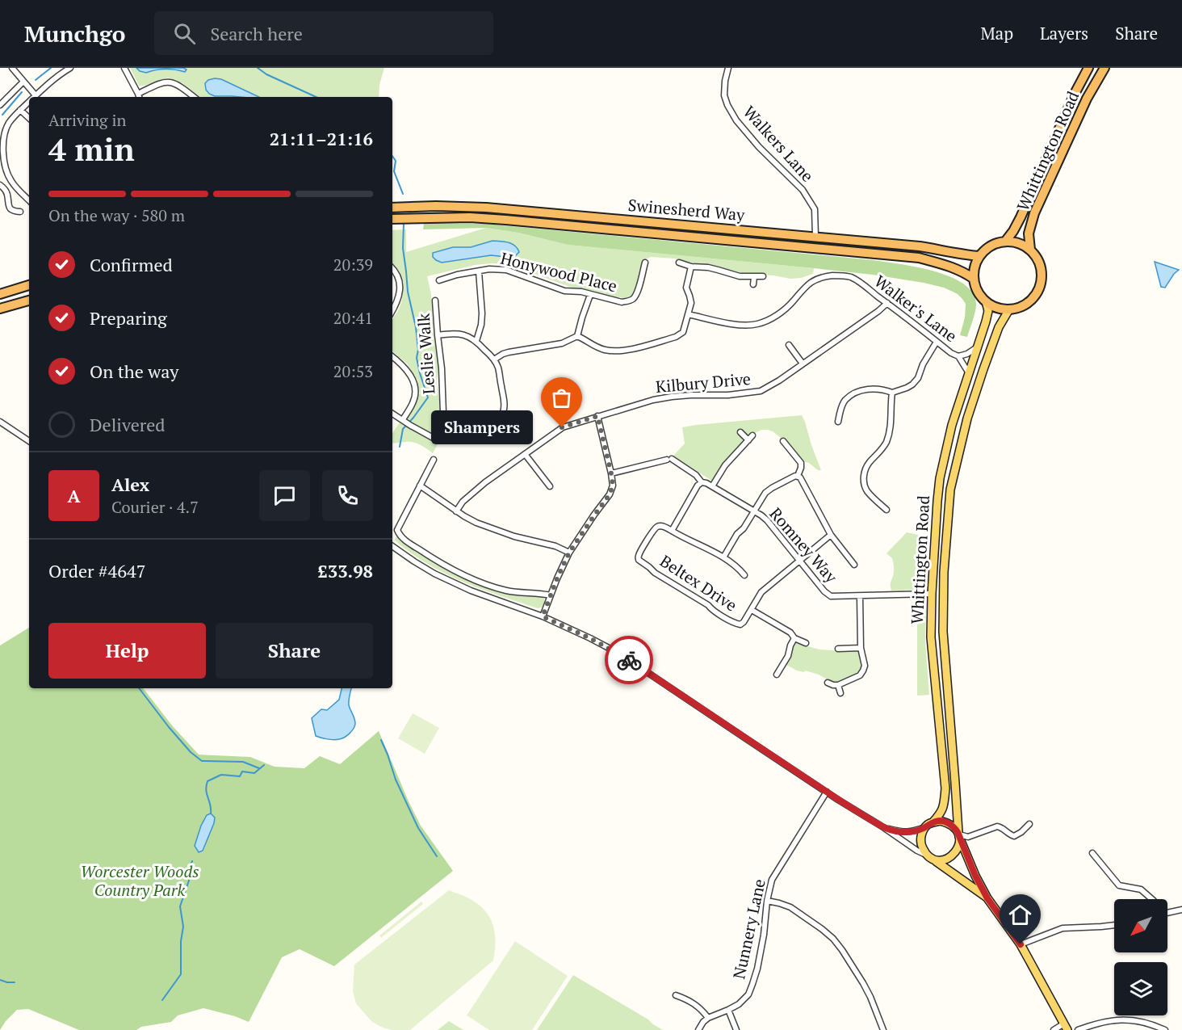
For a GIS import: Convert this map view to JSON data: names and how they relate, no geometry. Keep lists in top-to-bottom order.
{
  "streets": {
    "highway": ["Whittington Road", "Swinesherd Way"],
    "street": [
      "Walkers Lane",
      "Honywood Place",
      "Walker's Lane",
      "Leslie Walk",
      "Kilbury Drive",
      "Romney Way",
      "Beltex Drive",
      "Nunnery Lane"
    ]
  },
  "crossings": [
    ["Walkers Lane", "Swinesherd Way"],
    ["Whittington Road", "Swinesherd Way"],
    ["Whittington Road", "Walker's Lane"],
    ["Whittington Road", "Romney Way"],
    ["Walker's Lane", "Kilbury Drive"],
    ["Romney Way", "Beltex Drive"]
  ],
  "parks": ["Worcester Woods Country Park"],
  "places": ["Shampers"],
  "north": "bottom left",
  "page": {
    "header": "Munchgo",
    "search": "Search here",
    "nav": ["Map", "Layers", "Share"],
    "heading": ["4 min", "Arriving in", "21:11–21:16"],
    "panel": [
      "Alex",
      "Courier · 4.7",
      "Order #4647",
      "£33.98"
    ],
    "bar": "On the way · 580 m",
    "list": [
      ["Confirmed", "20:39"],
      ["Preparing", "20:41"],
      ["On the way", "20:53"],
      "Delivered"
    ],
    "bubble": "Shampers",
    "round": "A",
    "buttons": ["Help", "Share"]
  }
}
